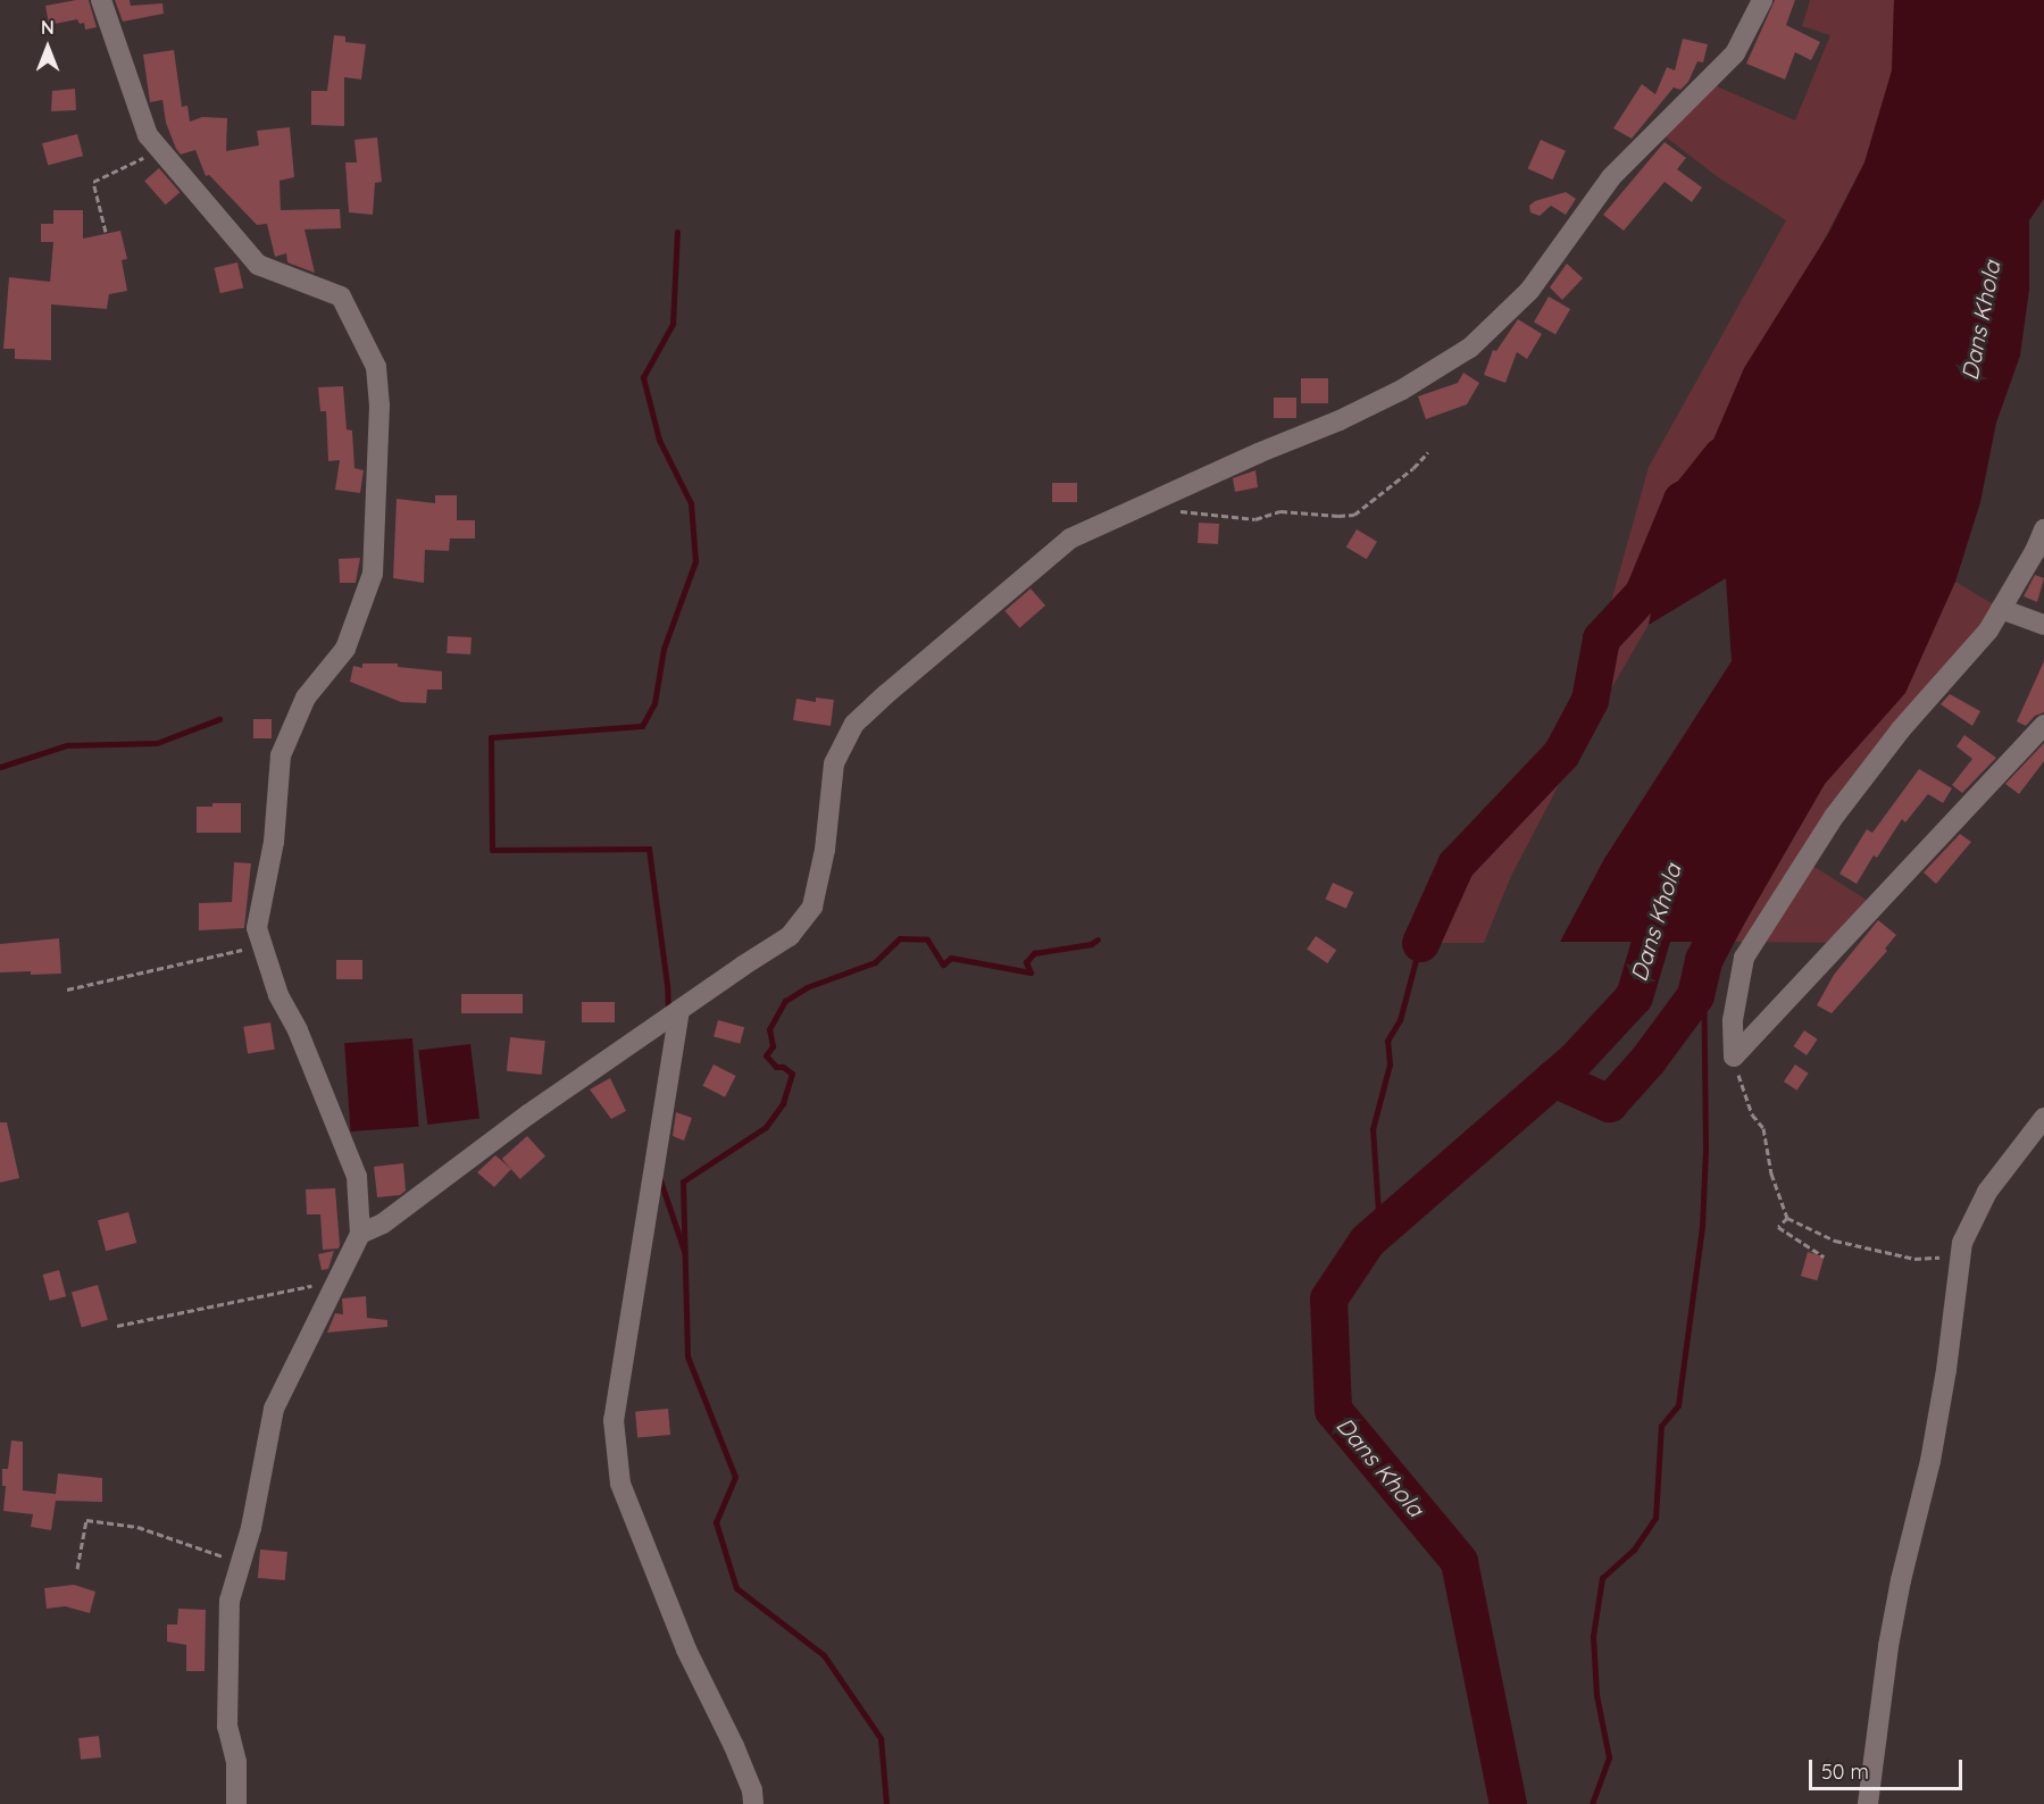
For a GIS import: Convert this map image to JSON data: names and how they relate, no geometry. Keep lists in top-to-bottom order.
{
  "water": ["Dans Khola"],
  "scale_bar": "50 m",
  "north": "top"
}
